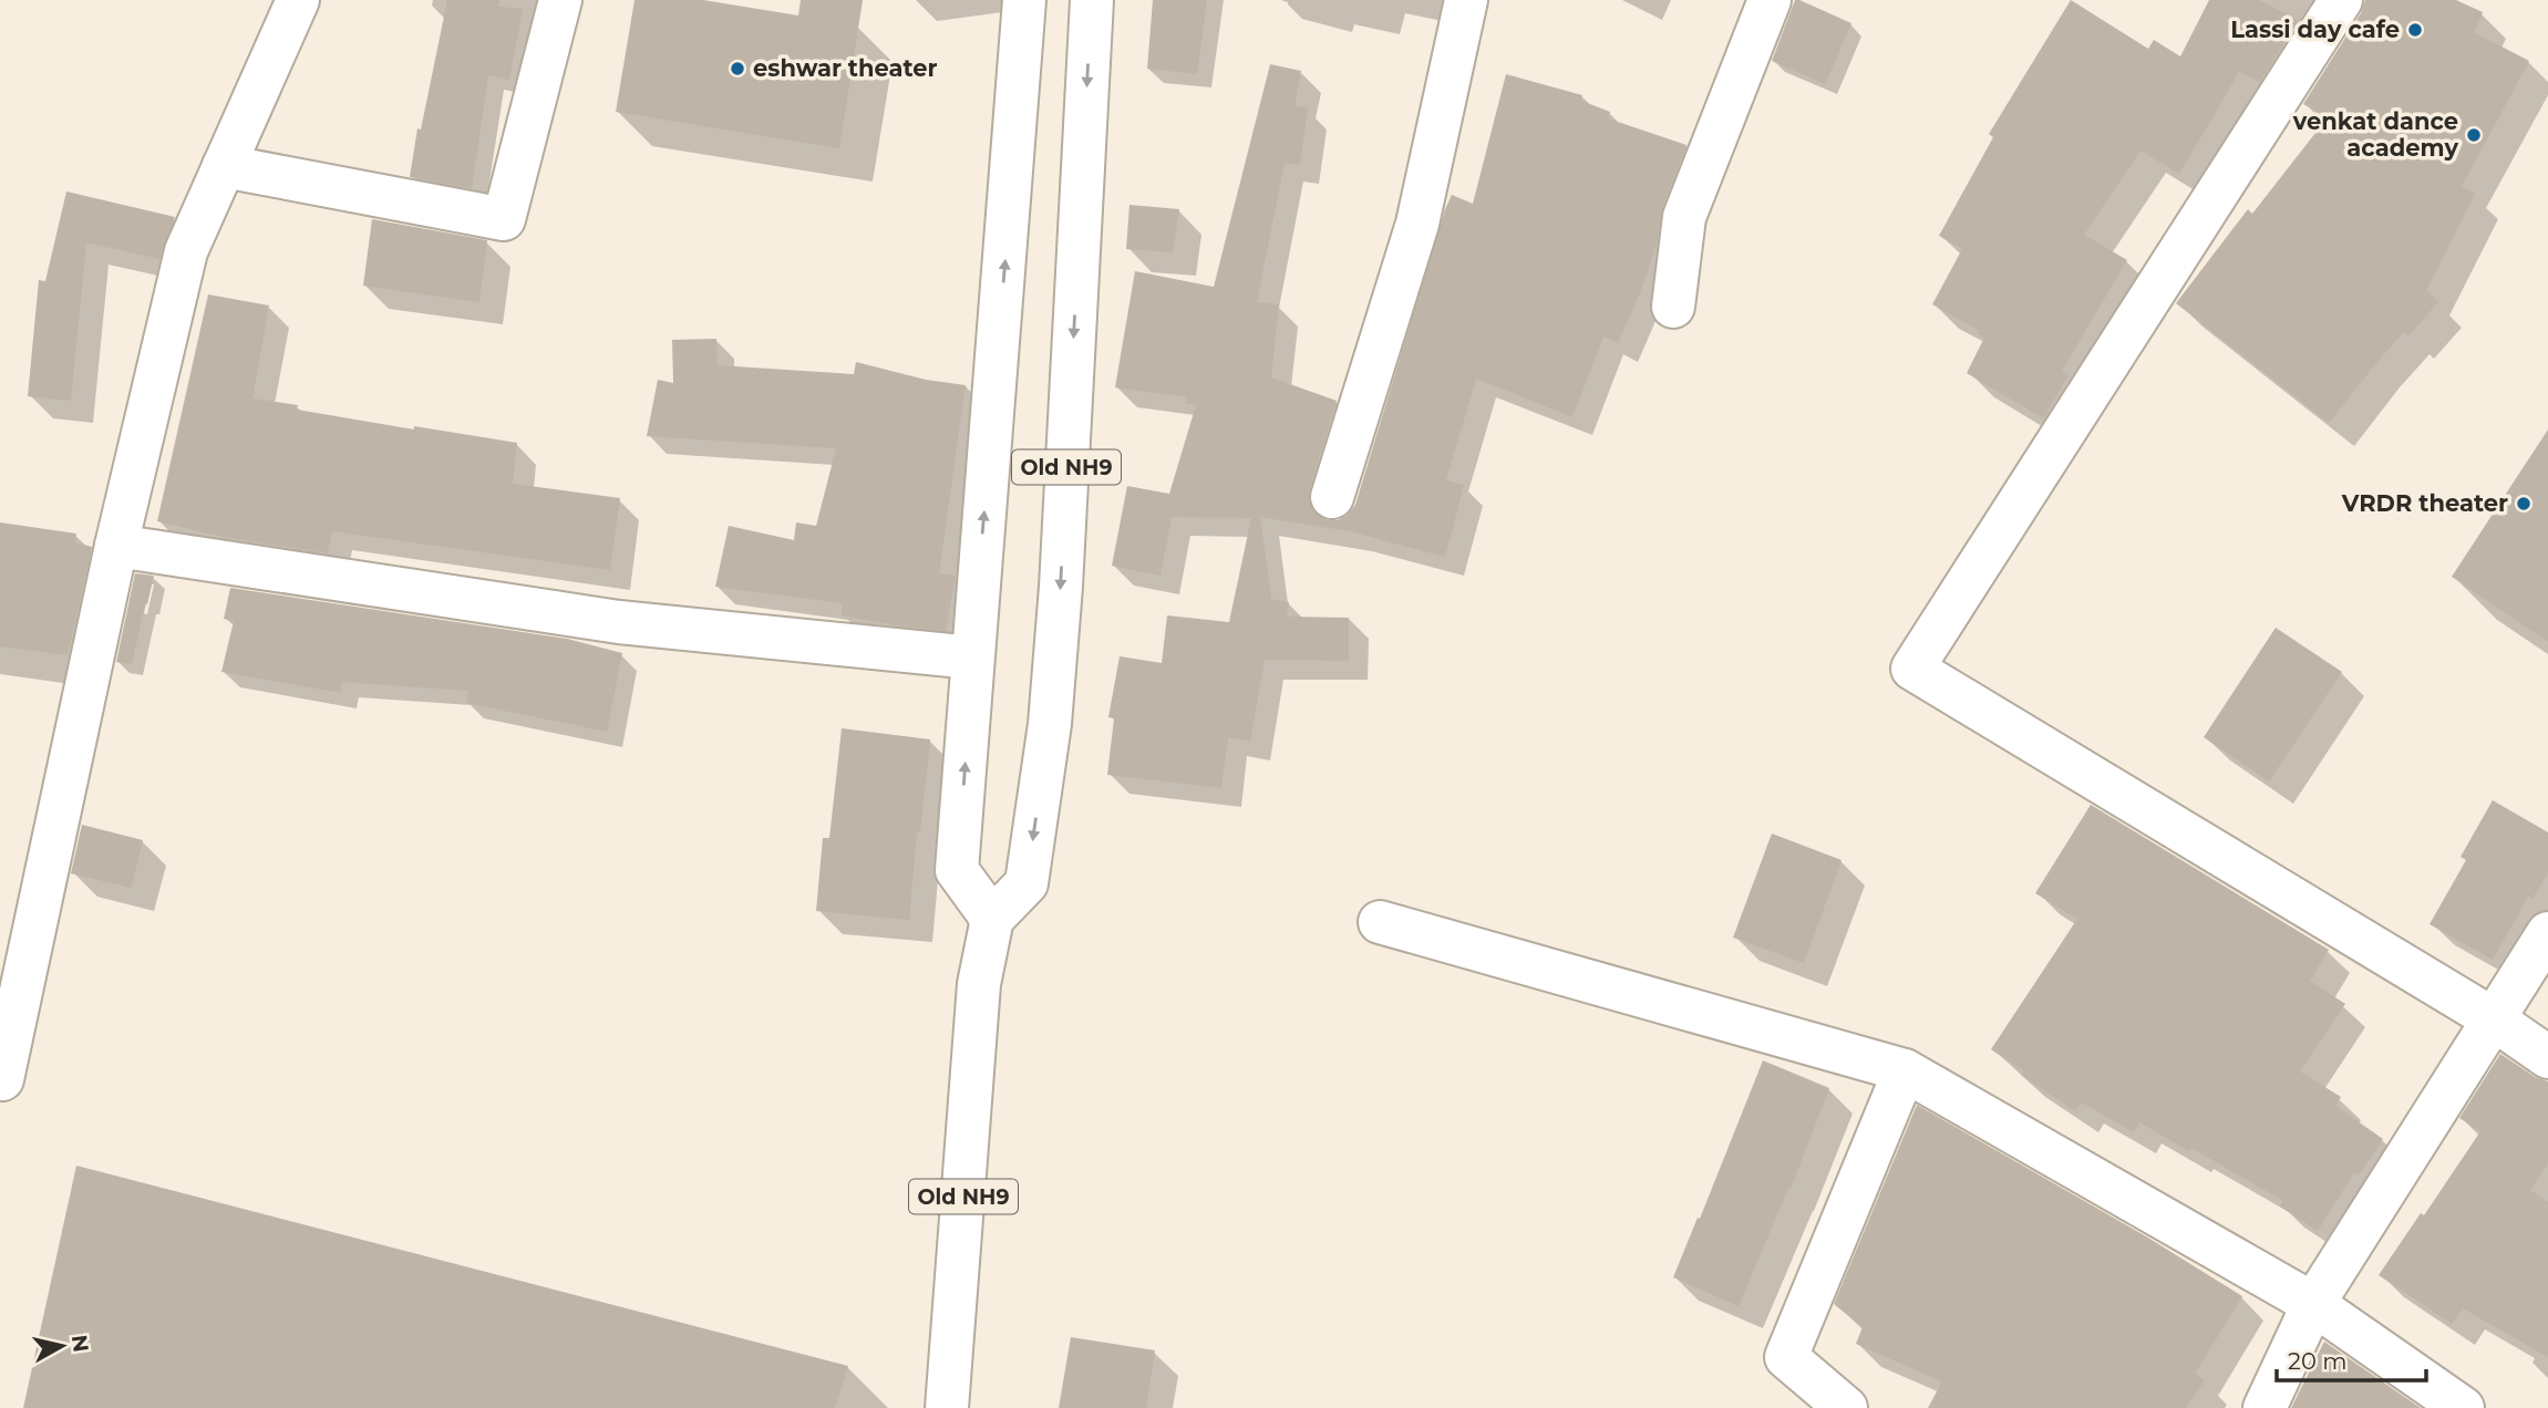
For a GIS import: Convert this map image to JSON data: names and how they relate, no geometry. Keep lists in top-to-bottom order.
{
  "streets": {
    "street": ["Old NH9"]
  },
  "places": [
    "Lassi day cafe",
    "eshwar theater",
    "venkat dance academy",
    "VRDR theater"
  ],
  "scale_bar": "20 m",
  "north": "right"
}
